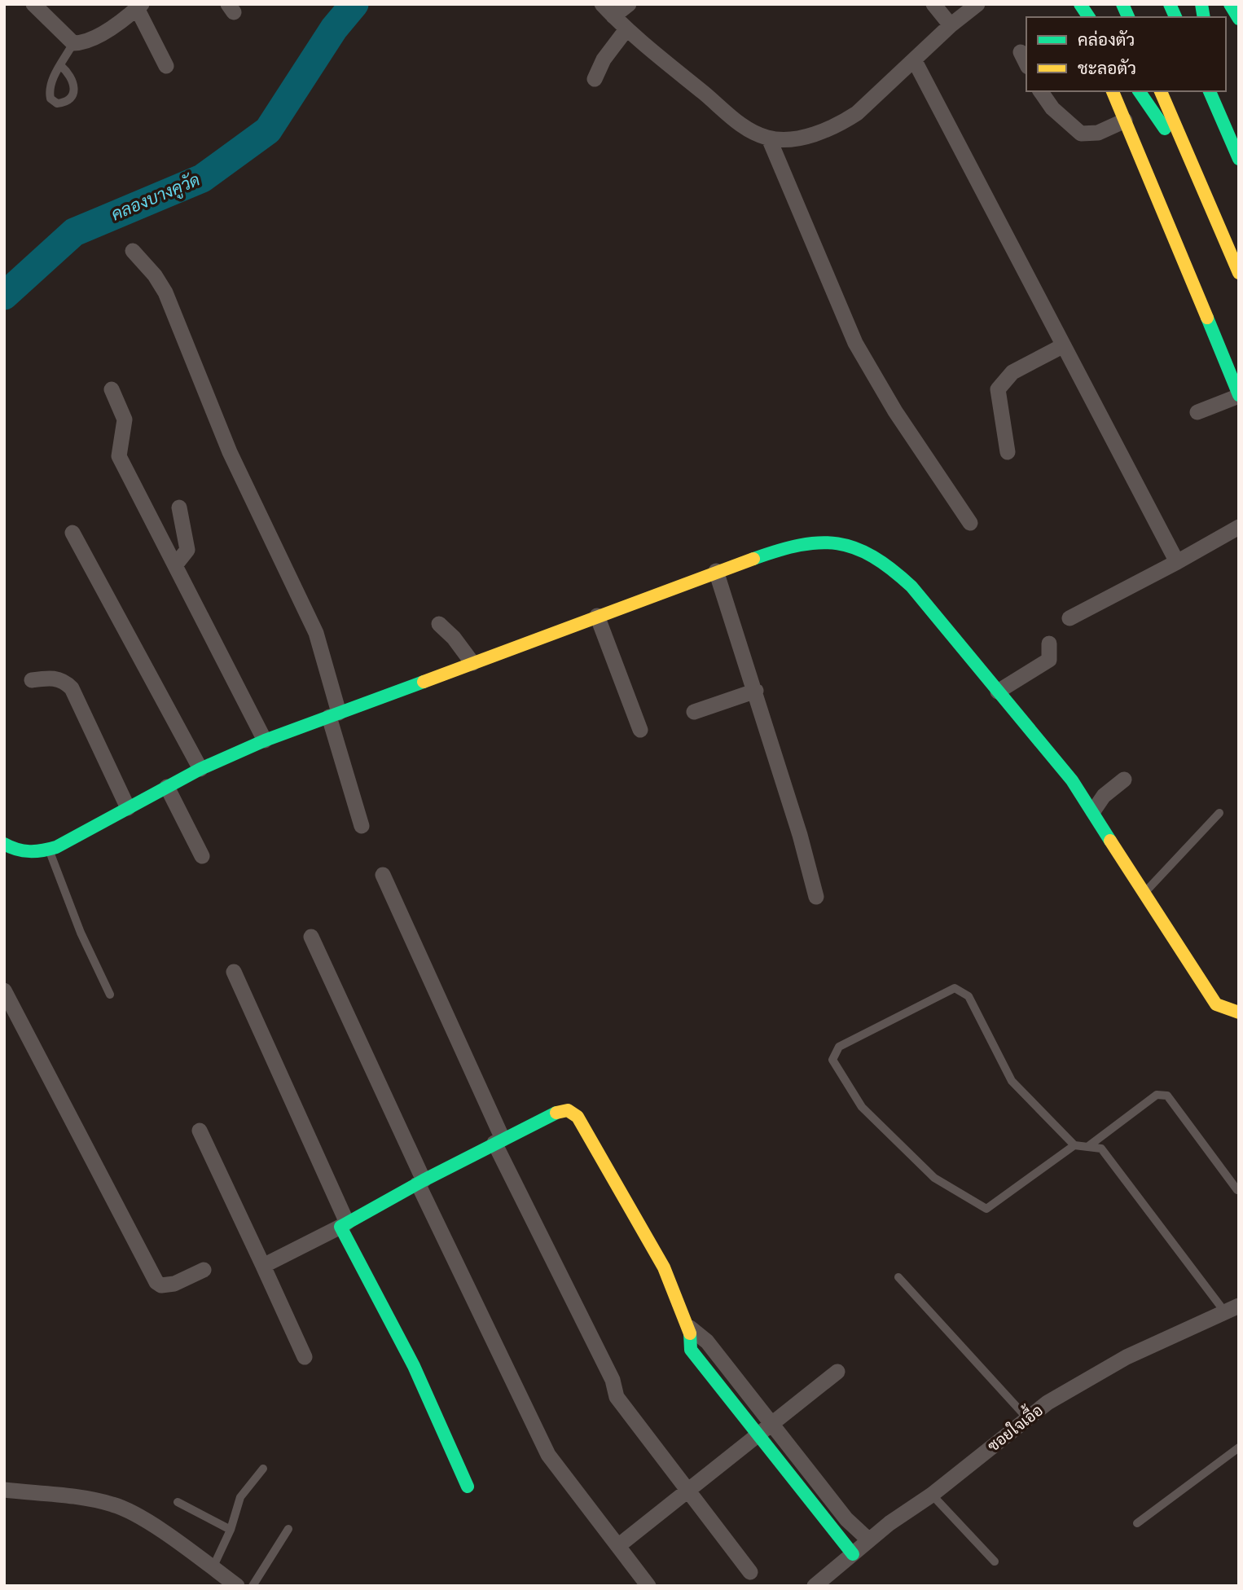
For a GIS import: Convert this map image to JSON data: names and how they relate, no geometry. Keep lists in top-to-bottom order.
{
  "streets": {
    "street": ["ซอยใจเอื้อ"]
  },
  "water": ["คลองบางคูวัด"],
  "legend": ["คล่องตัว", "ชะลอตัว"]
}
